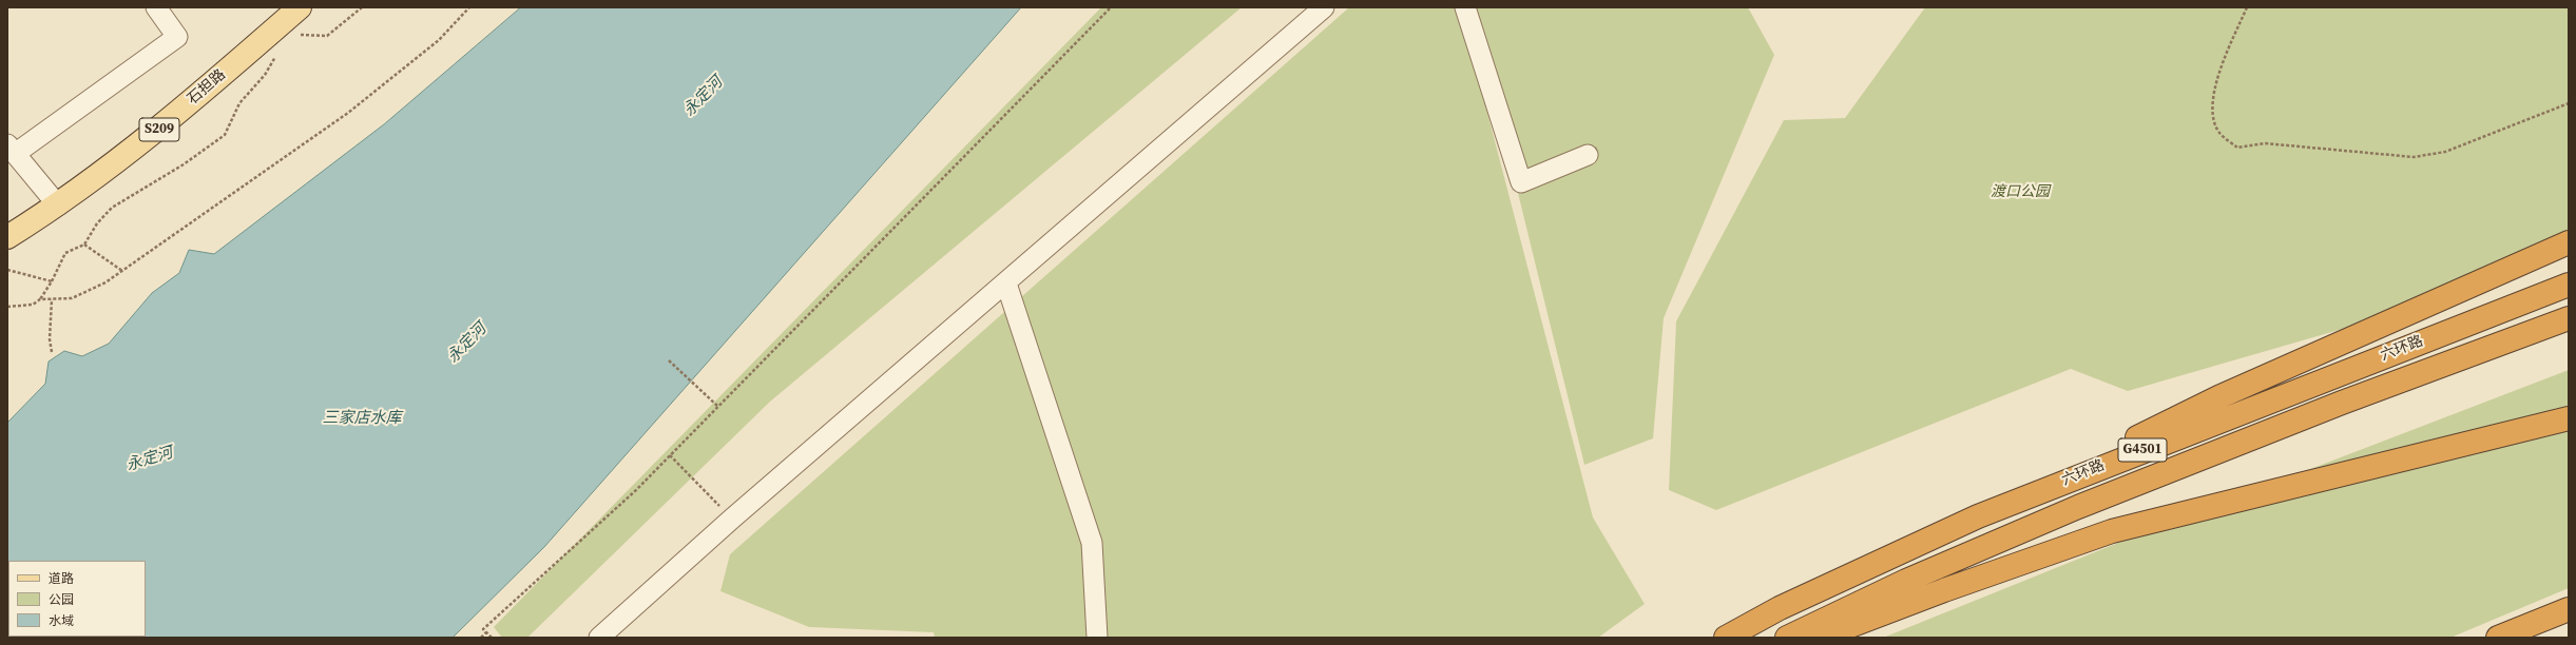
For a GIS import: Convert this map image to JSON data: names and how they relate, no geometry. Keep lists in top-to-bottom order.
{
  "streets": {
    "highway": ["六环路", "G4501"],
    "main road": ["石担路", "S209"]
  },
  "water": ["永定河", "三家店水库"],
  "parks": ["渡口公园"],
  "legend": ["道路", "公园", "水域"]
}
